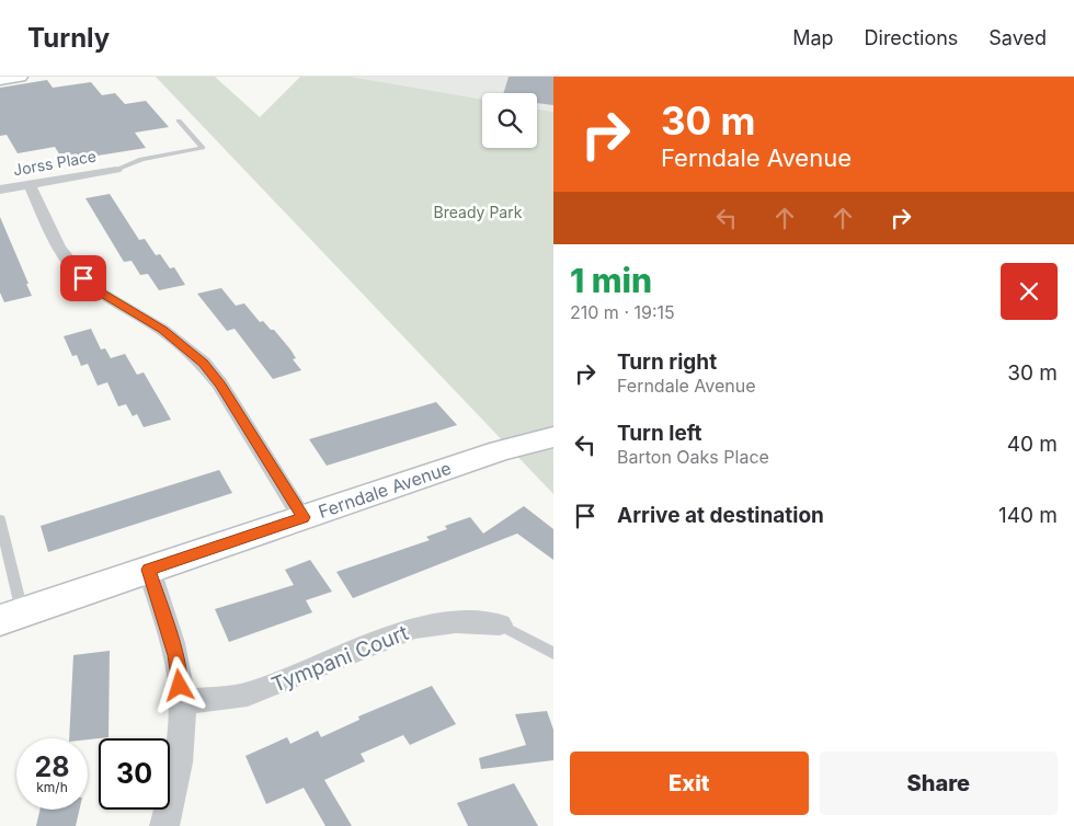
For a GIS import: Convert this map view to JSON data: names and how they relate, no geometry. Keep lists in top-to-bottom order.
{
  "streets": {
    "street": ["Jorss Place", "Ferndale Avenue", "Tympani Court"]
  },
  "parks": ["Bready Park"],
  "page": {
    "header": "Turnly",
    "nav": ["Map", "Directions", "Saved"],
    "turn": ["30 m", "Ferndale Avenue"],
    "heading": ["1 min", "210 m · 19:15"],
    "list": [
      {
        "name": "Turn right",
        "note": "Ferndale Avenue",
        "value": "30 m"
      },
      {
        "name": "Turn left",
        "note": "Barton Oaks Place",
        "value": "40 m"
      },
      {
        "name": "Arrive at destination",
        "value": "140 m"
      }
    ],
    "speed": "28 km/h",
    "limit": "30",
    "buttons": ["Exit", "Share"]
  }
}
